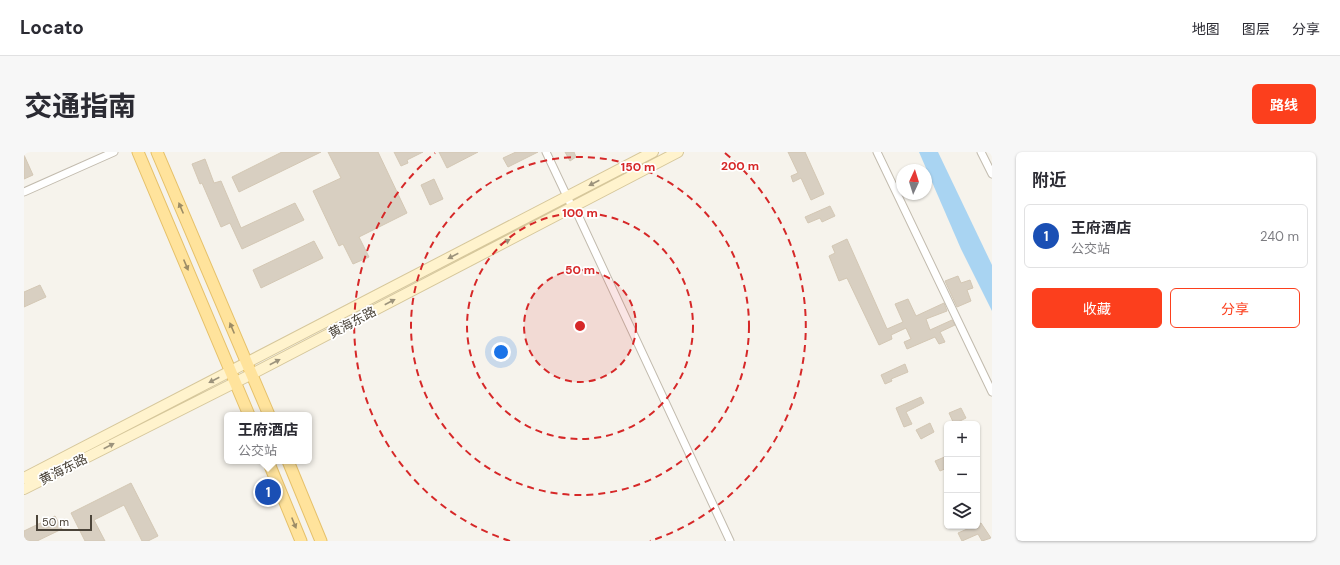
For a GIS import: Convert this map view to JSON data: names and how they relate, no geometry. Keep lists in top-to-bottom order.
{
  "streets": {
    "street": ["黄海东路"]
  },
  "scale_bar": "50 m",
  "north": "top",
  "page": {
    "header": "Locato",
    "nav": ["地图", "图层", "分享"],
    "title": "交通指南",
    "buttons": [
      "路线",
      ["收藏", "分享"]
    ],
    "heading": "附近",
    "list": [
      {
        "mark": "1",
        "name": "王府酒店",
        "note": "公交站",
        "value": "240 m"
      }
    ],
    "popup": ["王府酒店", "公交站"],
    "map_buttons": ["+", "−"],
    "pins": "1",
    "scale": "50 m"
  },
  "rings": [
    "200 m",
    "150 m",
    "100 m",
    "50 m"
  ]
}
